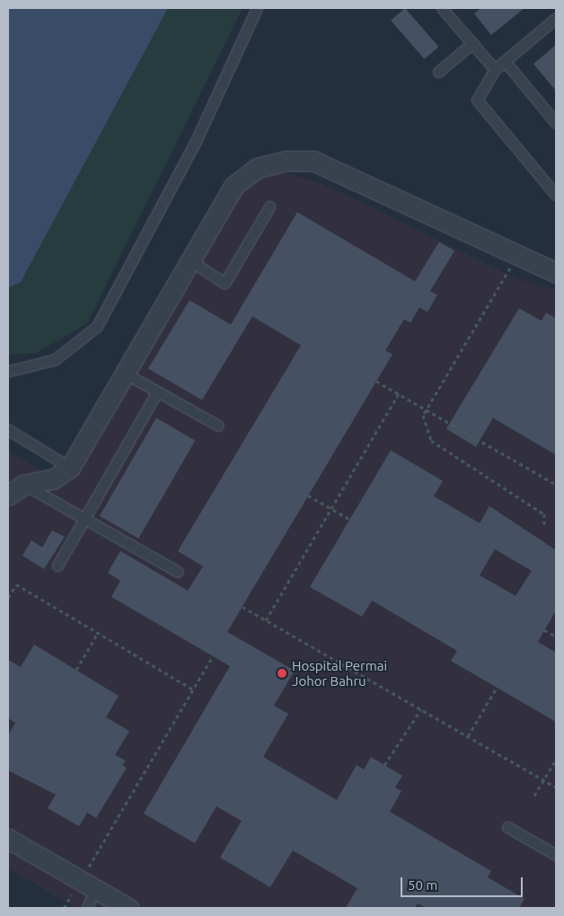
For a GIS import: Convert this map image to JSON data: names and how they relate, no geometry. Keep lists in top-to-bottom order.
{
  "places": ["Hospital Permai Johor Bahru"],
  "scale_bar": "50 m"
}
